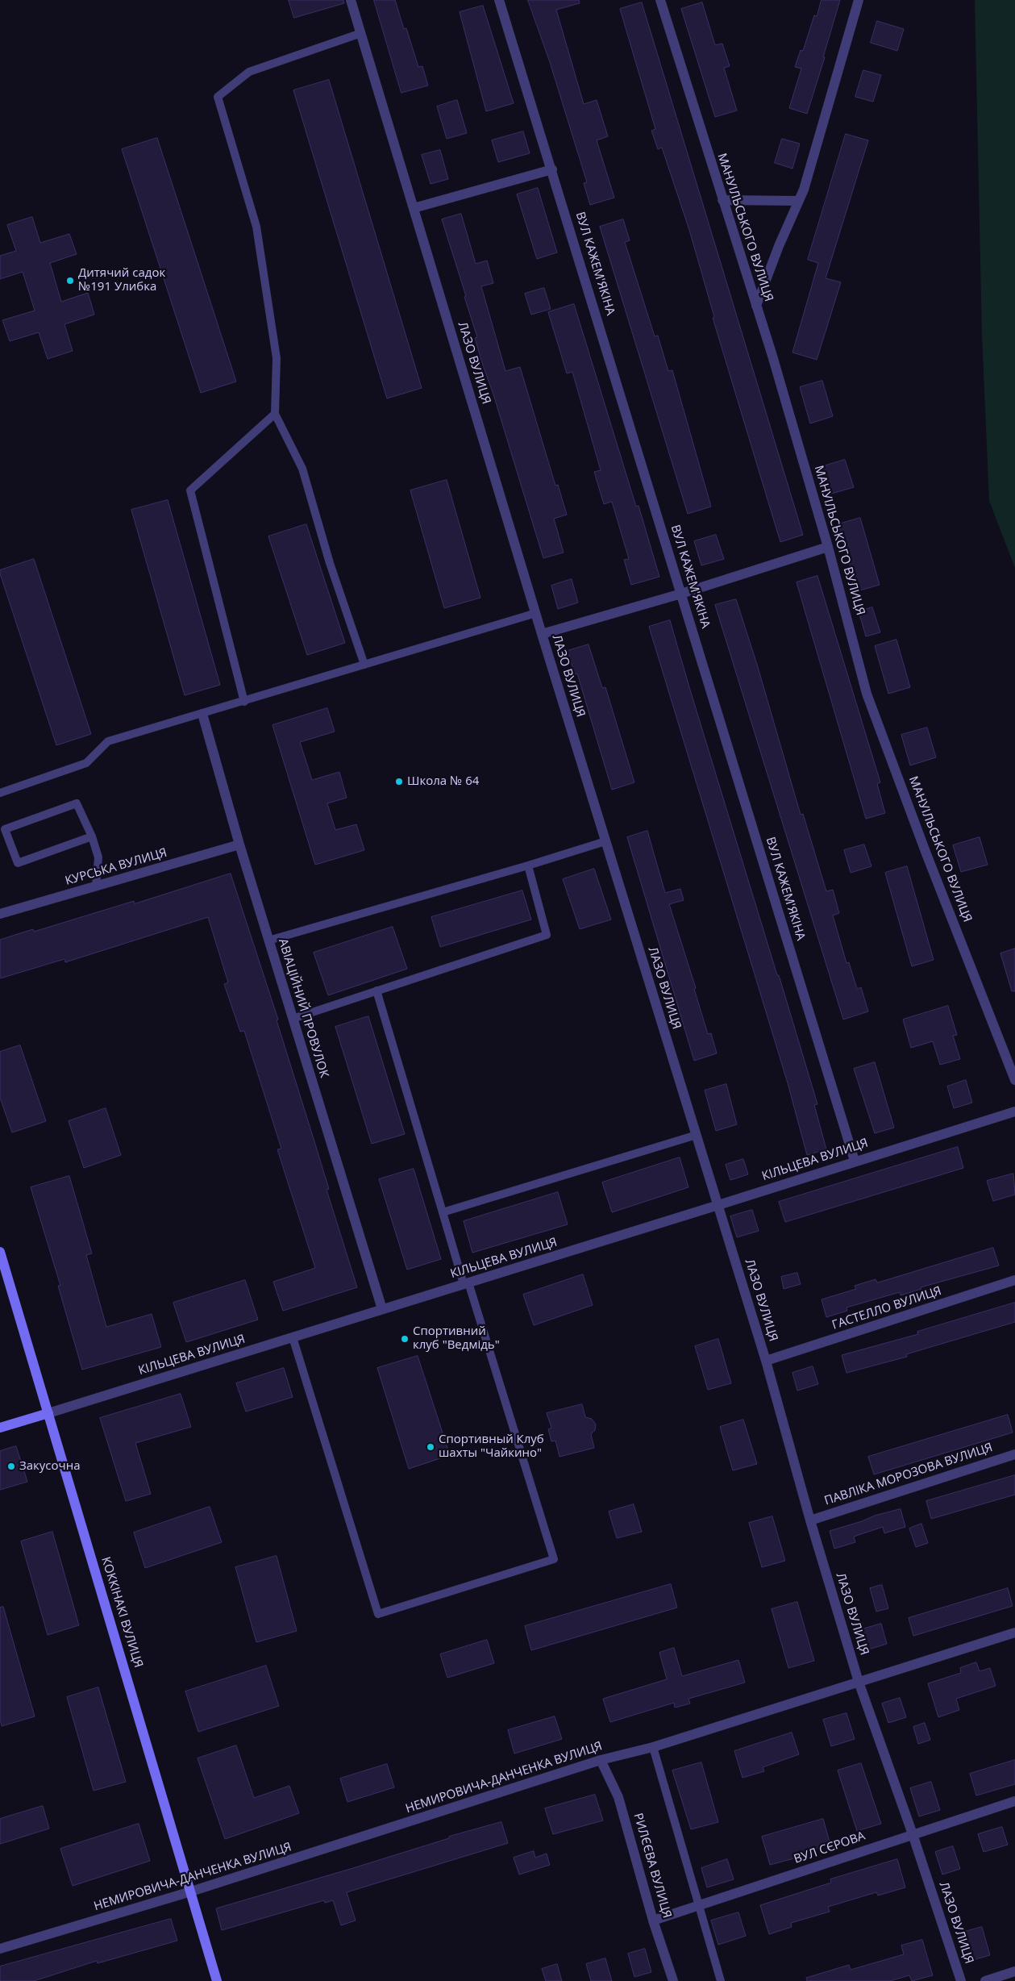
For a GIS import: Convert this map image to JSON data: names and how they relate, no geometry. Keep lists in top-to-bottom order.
{
  "streets": {
    "street": [
      "МАНУІЛЬСЬКОГО ВУЛИЦЯ",
      "ВУЛ КАЖЕМ'ЯКІНА",
      "ЛАЗО ВУЛИЦЯ",
      "КУРСЬКА ВУЛИЦЯ",
      "АВІАЦІЙНИЙ ПРОВУЛОК",
      "КІЛЬЦЕВА ВУЛИЦЯ",
      "ГАСТЕЛЛО ВУЛИЦЯ",
      "ПАВЛІКА МОРОЗОВА ВУЛИЦЯ",
      "КОККІНАКІ ВУЛИЦЯ",
      "НЕМИРОВИЧА-ДАНЧЕНКА ВУЛИЦЯ",
      "ВУЛ СЄРОВА",
      "РИЛЄЄВА ВУЛИЦЯ"
    ]
  },
  "crossings": [
    ["ВУЛ КАЖЕМ'ЯКІНА", "КІЛЬЦЕВА ВУЛИЦЯ"],
    ["ЛАЗО ВУЛИЦЯ", "КІЛЬЦЕВА ВУЛИЦЯ"],
    ["ЛАЗО ВУЛИЦЯ", "ГАСТЕЛЛО ВУЛИЦЯ"],
    ["ЛАЗО ВУЛИЦЯ", "ПАВЛІКА МОРОЗОВА ВУЛИЦЯ"],
    ["ЛАЗО ВУЛИЦЯ", "НЕМИРОВИЧА-ДАНЧЕНКА ВУЛИЦЯ"],
    ["ЛАЗО ВУЛИЦЯ", "ВУЛ СЄРОВА"],
    ["КУРСЬКА ВУЛИЦЯ", "АВІАЦІЙНИЙ ПРОВУЛОК"],
    ["АВІАЦІЙНИЙ ПРОВУЛОК", "КІЛЬЦЕВА ВУЛИЦЯ"],
    ["КІЛЬЦЕВА ВУЛИЦЯ", "КОККІНАКІ ВУЛИЦЯ"],
    ["КОККІНАКІ ВУЛИЦЯ", "НЕМИРОВИЧА-ДАНЧЕНКА ВУЛИЦЯ"],
    ["НЕМИРОВИЧА-ДАНЧЕНКА ВУЛИЦЯ", "РИЛЄЄВА ВУЛИЦЯ"],
    ["ВУЛ СЄРОВА", "РИЛЄЄВА ВУЛИЦЯ"]
  ],
  "places": [
    "Дитячий садок №191 Улибка",
    "Школа № 64",
    "Спортивний клуб \"Ведмідь\"",
    "Спортивный Клуб шахты \"Чайкино\"",
    "Закусочна"
  ]
}
